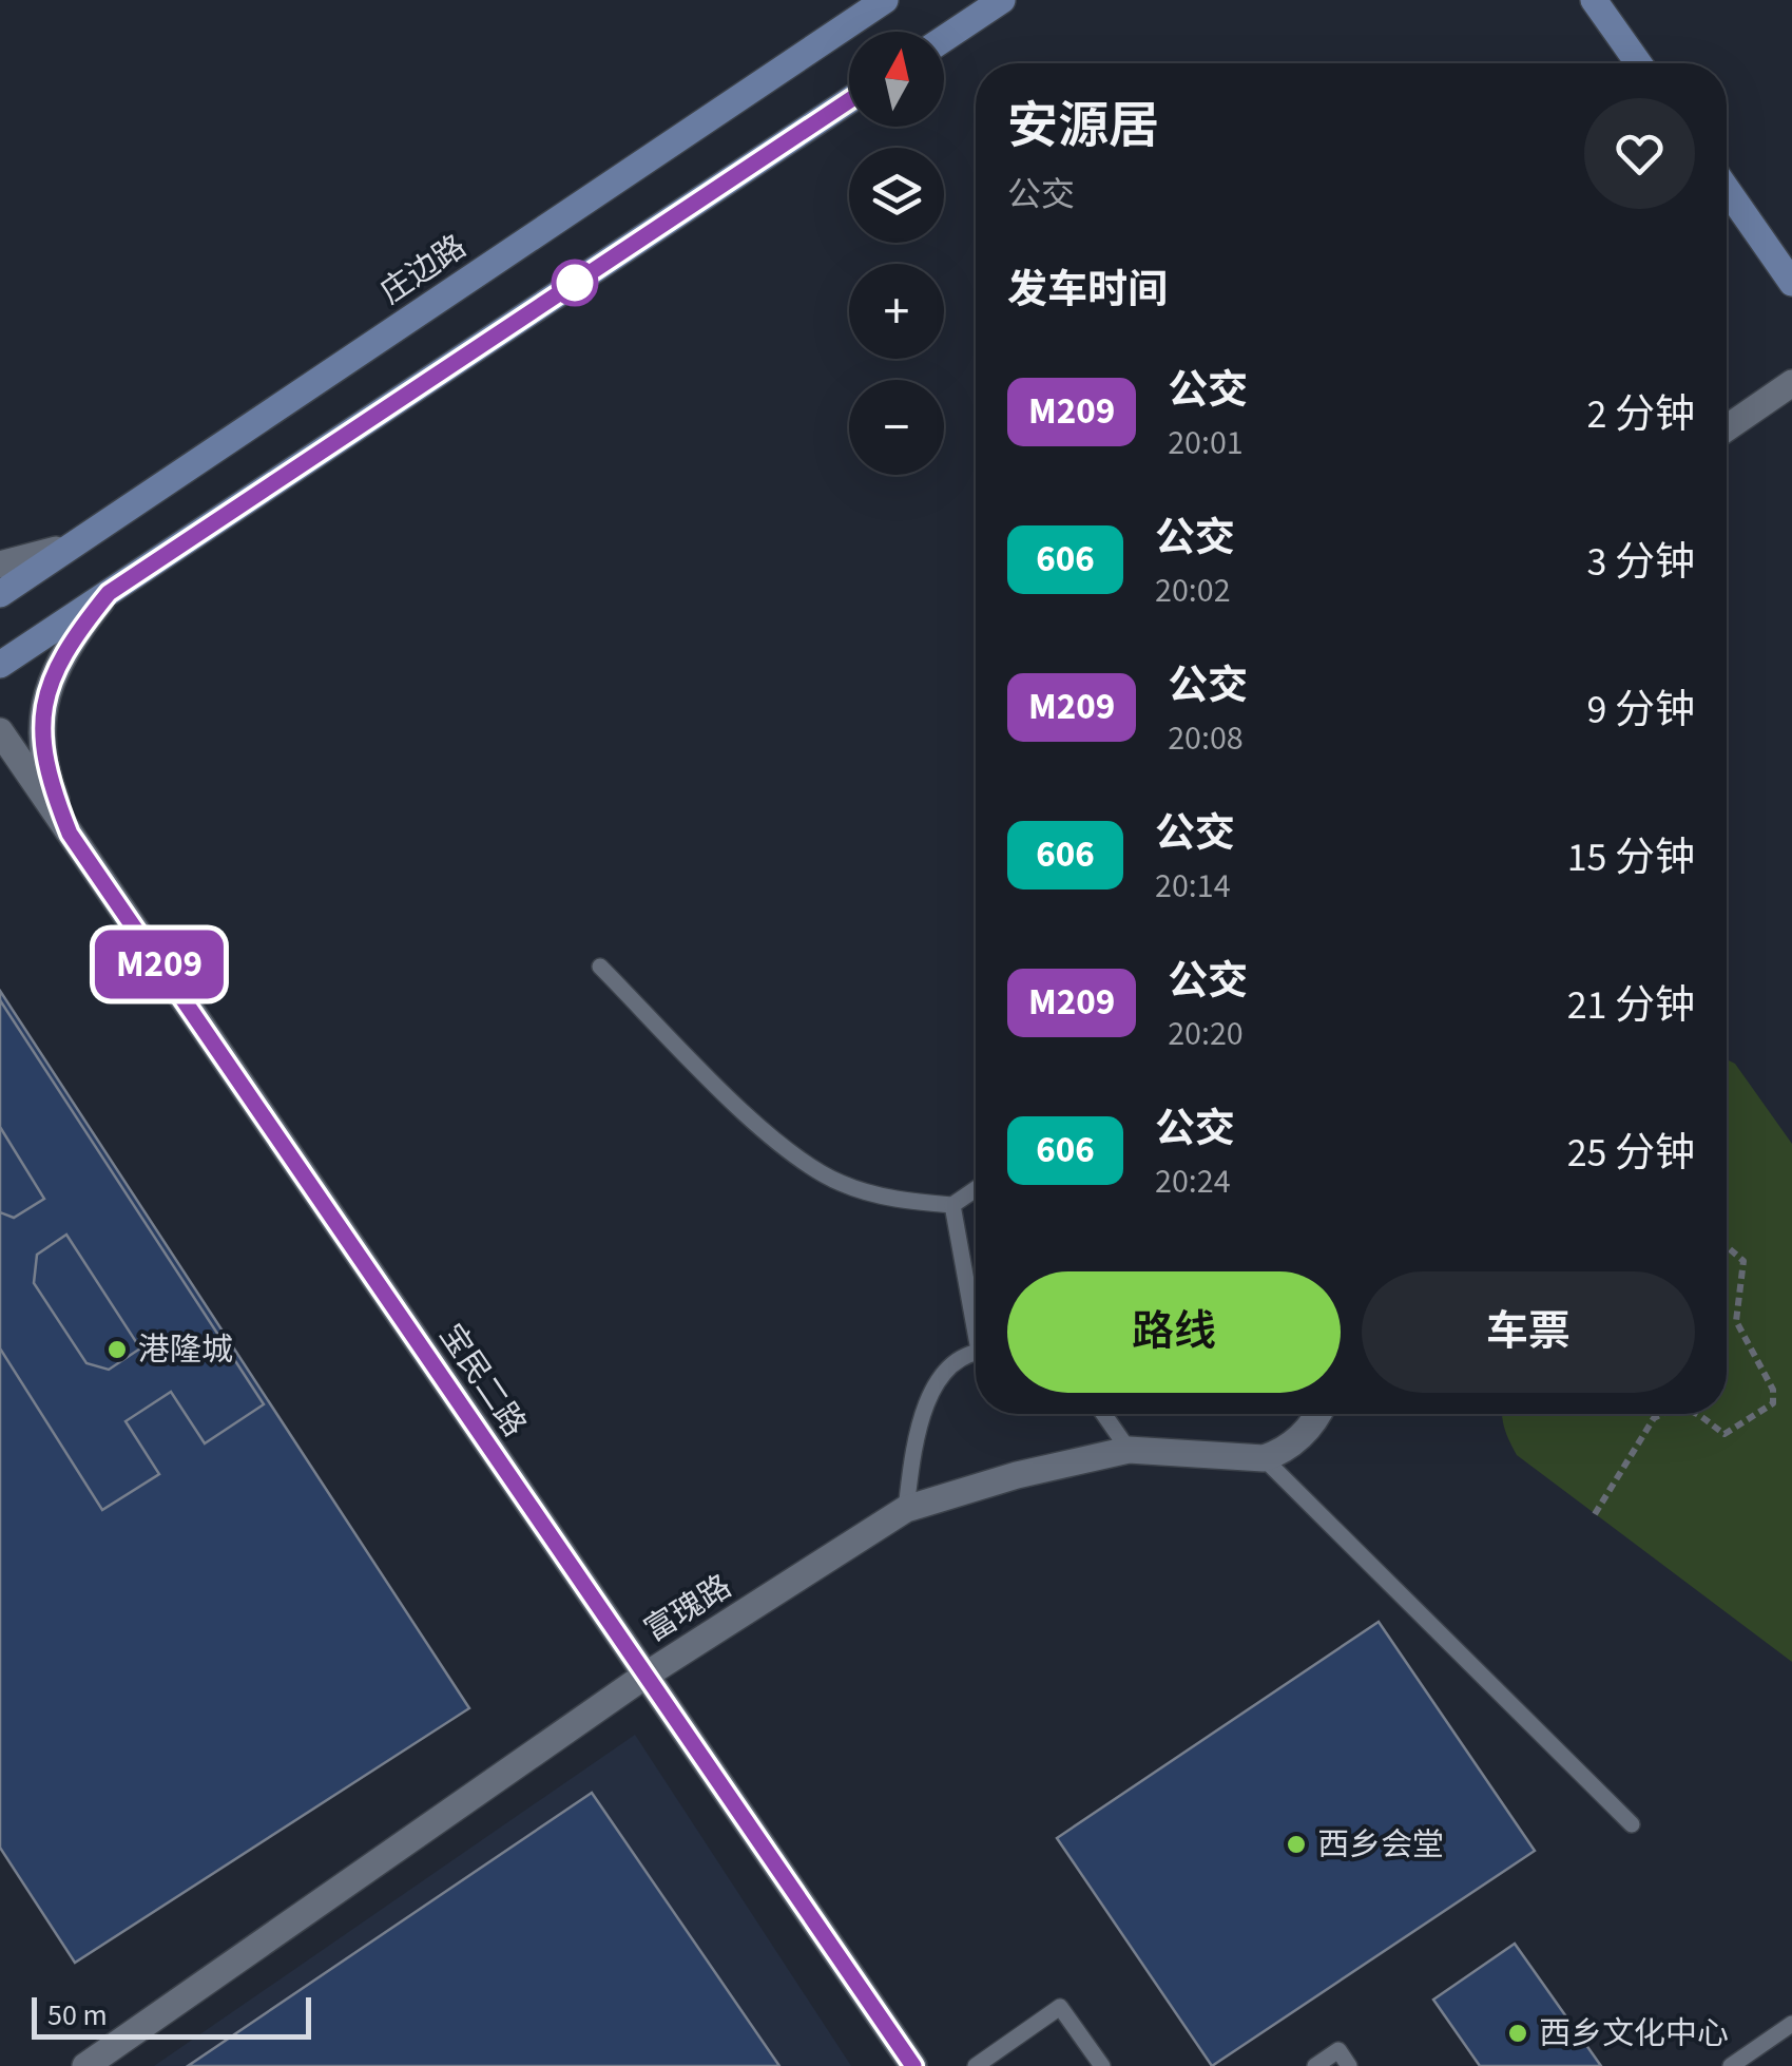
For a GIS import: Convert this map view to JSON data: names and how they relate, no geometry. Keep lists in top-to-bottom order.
{
  "streets": {
    "main road": ["庄边路"],
    "street": ["宝民二路", "富瑰路"]
  },
  "crossings": [
    ["宝民二路", "富瑰路"]
  ],
  "places": ["港隆城", "西乡会堂", "西乡文化中心"],
  "lines": ["bus line M209"],
  "scale_bar": "50 m",
  "north": "top",
  "page": {
    "on_map": "M209",
    "map_buttons": ["+", "−"],
    "heading": [
      ["安源居", "公交"],
      "发车时间"
    ],
    "list": [
      {
        "mark": "M209",
        "name": "公交",
        "note": "20:01",
        "value": "2 分钟"
      },
      {
        "mark": "606",
        "name": "公交",
        "note": "20:02",
        "value": "3 分钟"
      },
      {
        "mark": "M209",
        "name": "公交",
        "note": "20:08",
        "value": "9 分钟"
      },
      {
        "mark": "606",
        "name": "公交",
        "note": "20:14",
        "value": "15 分钟"
      },
      {
        "mark": "M209",
        "name": "公交",
        "note": "20:20",
        "value": "21 分钟"
      },
      {
        "mark": "606",
        "name": "公交",
        "note": "20:24",
        "value": "25 分钟"
      }
    ],
    "buttons": ["路线", "车票"],
    "scale": "50 m"
  }
}
